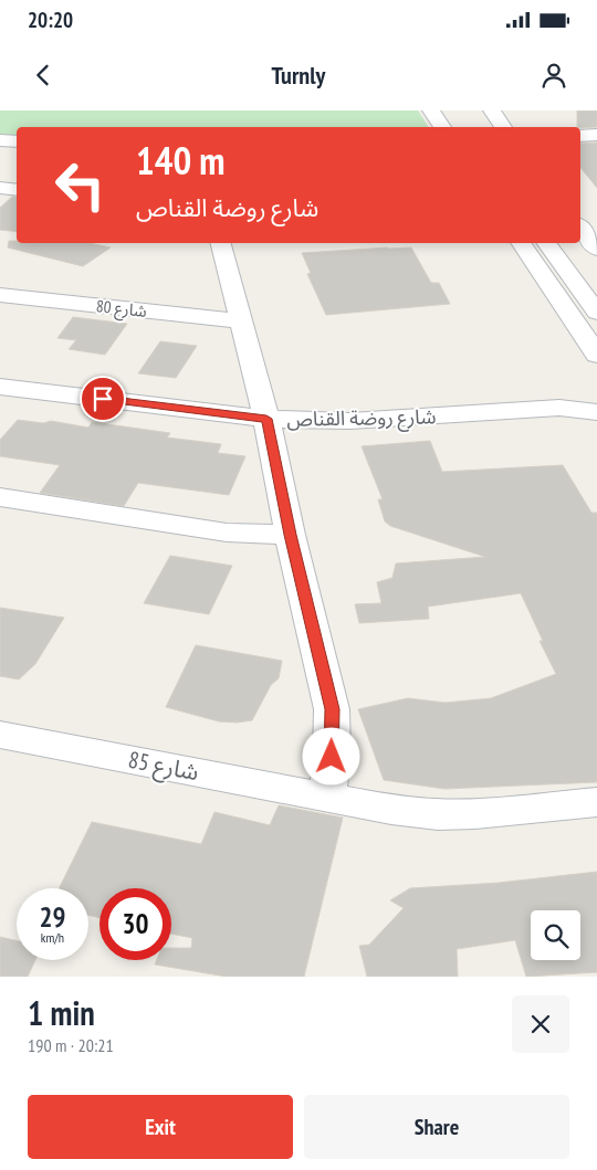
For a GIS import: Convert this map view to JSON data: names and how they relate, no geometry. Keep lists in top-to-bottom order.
{
  "streets": {
    "street": ["شارع 80", "شارع روضة القناص", "شارع 85"]
  },
  "page": {
    "status": "20:20",
    "header": "Turnly",
    "turn": ["140 m", "شارع روضة القناص"],
    "speed": "29 km/h",
    "limit": "30",
    "heading": ["1 min", "190 m · 20:21"],
    "buttons": ["Exit", "Share"]
  }
}
